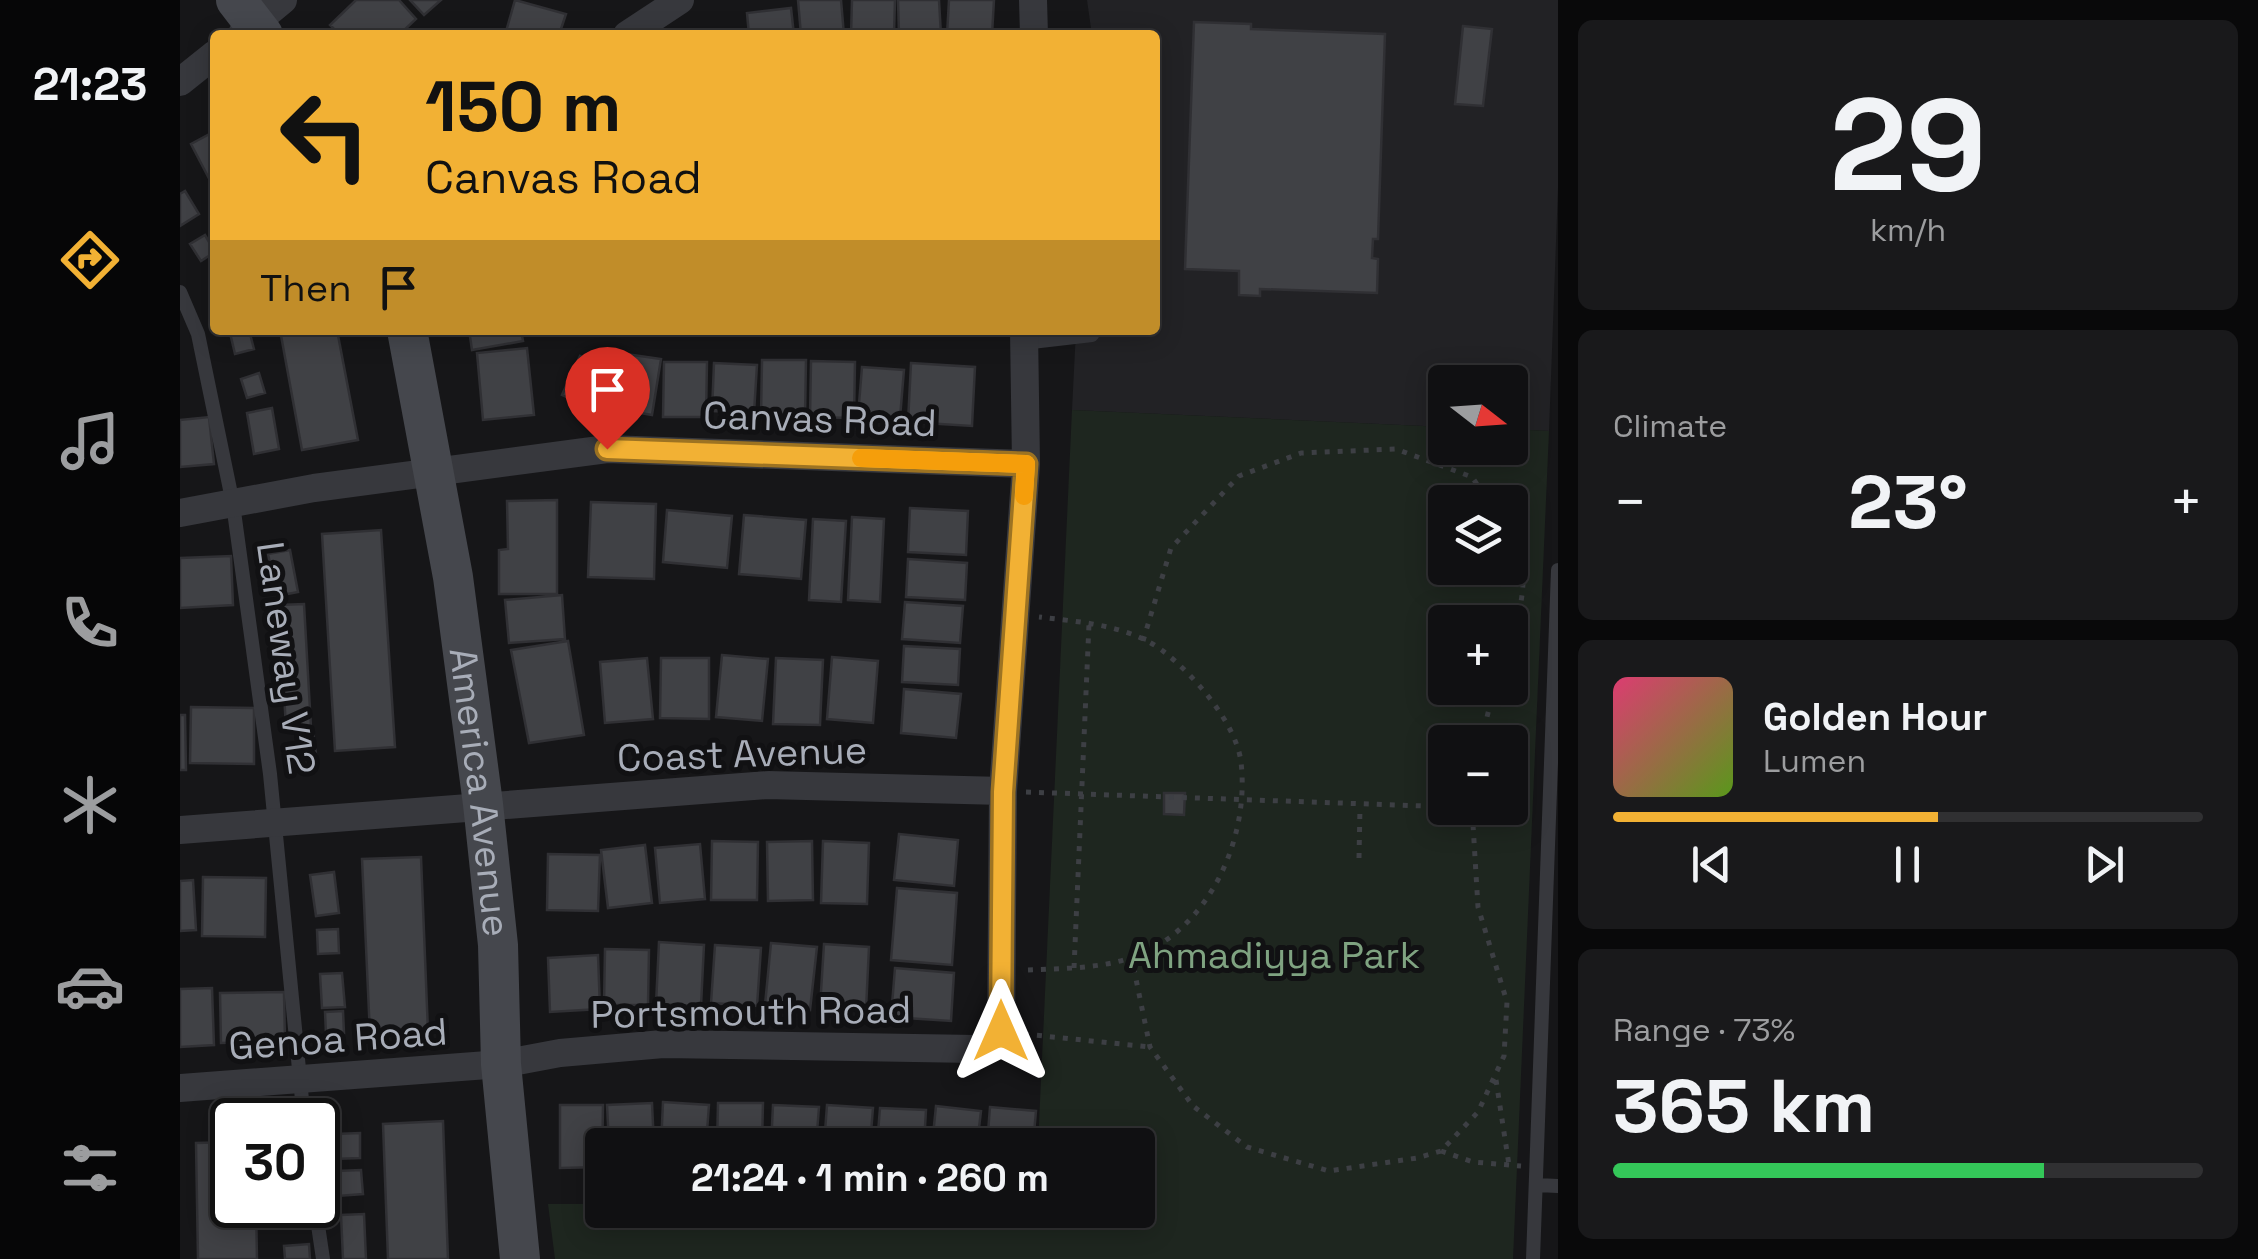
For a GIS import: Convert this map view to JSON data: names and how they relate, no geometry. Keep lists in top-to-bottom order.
{
  "streets": {
    "street": [
      "Canvas Road",
      "Coast Avenue",
      "America Avenue",
      "Portsmouth Road",
      "Genoa Road"
    ],
    "lane": ["Laneway V12"]
  },
  "crossings": [
    ["Canvas Road", "Laneway V12"],
    ["Canvas Road", "America Avenue"],
    ["Laneway V12", "Coast Avenue"],
    ["Laneway V12", "Genoa Road"],
    ["Coast Avenue", "America Avenue"],
    ["America Avenue", "Portsmouth Road"],
    ["America Avenue", "Genoa Road"],
    ["Portsmouth Road", "Genoa Road"]
  ],
  "parks": ["Ahmadiyya Park"],
  "north": "right",
  "page": {
    "tabs": "21:23",
    "tile": [
      ["29", "km/h"],
      "Climate",
      ["Range · 73%", "365 km"]
    ],
    "turn": ["150 m", "Canvas Road"],
    "then": "Then",
    "map_buttons": ["+", "−"],
    "heat": ["−", "23°", "+"],
    "song": ["Golden Hour", "Lumen"],
    "limit": "30",
    "trip": "21:24 · 1 min · 260 m"
  }
}
